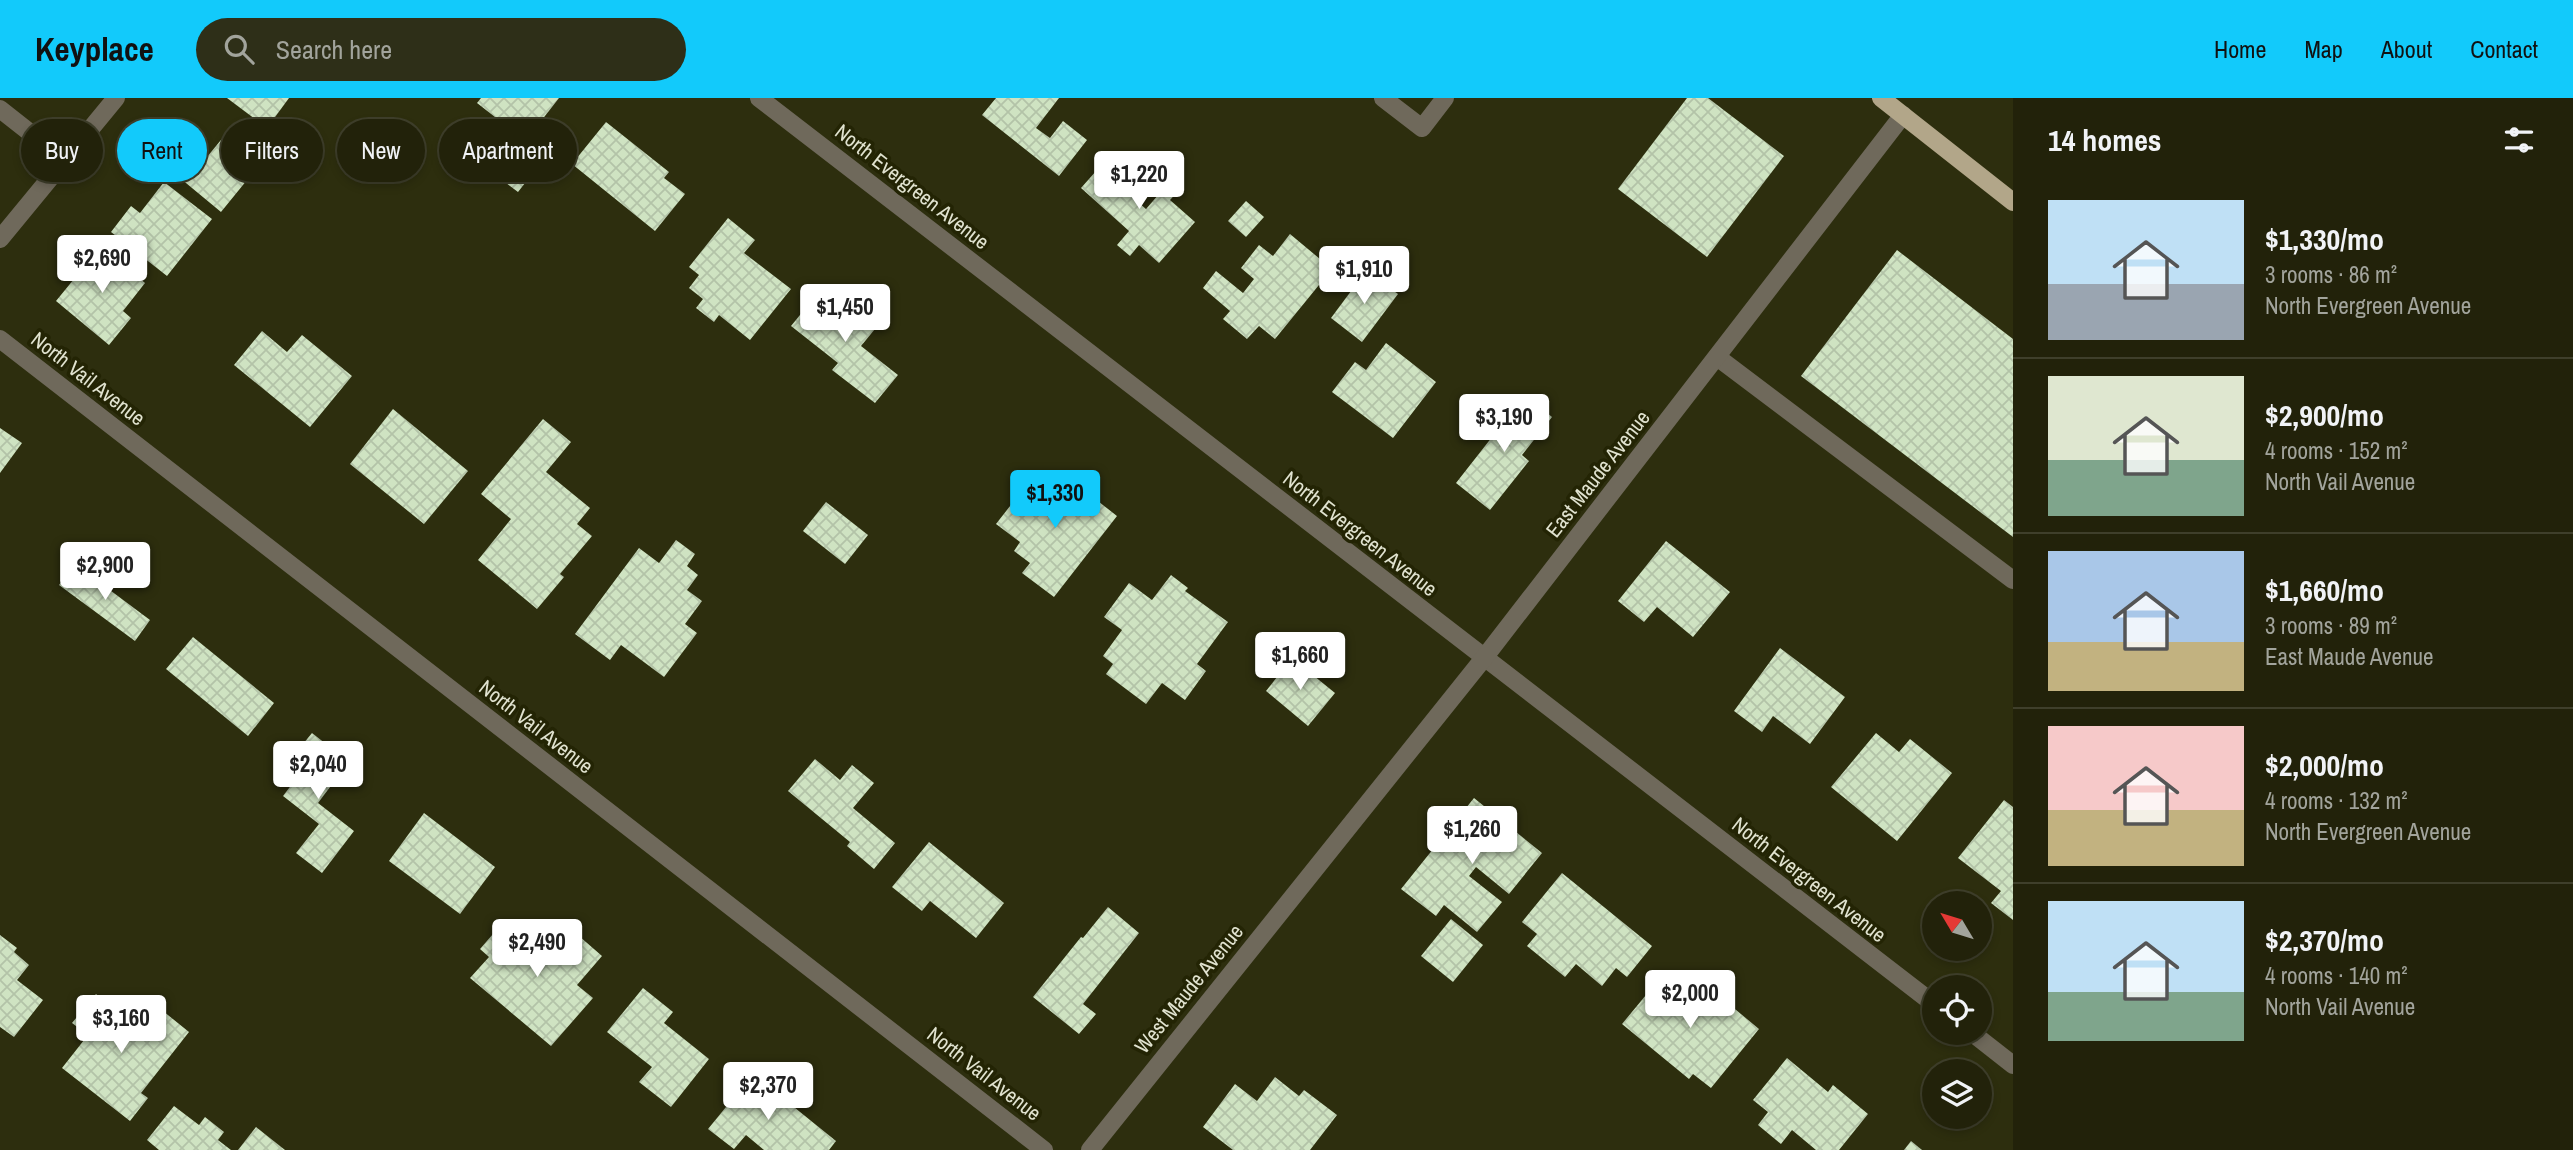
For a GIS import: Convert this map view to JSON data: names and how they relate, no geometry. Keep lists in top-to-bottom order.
{
  "streets": {
    "street": [
      "North Evergreen Avenue",
      "North Vail Avenue",
      "East Maude Avenue",
      "West Maude Avenue"
    ]
  },
  "crossings": [
    ["North Evergreen Avenue", "East Maude Avenue"],
    ["East Maude Avenue", "West Maude Avenue"]
  ],
  "north": "top left",
  "page": {
    "header": "Keyplace",
    "search": "Search here",
    "nav": [
      "Home",
      "Map",
      "About",
      "Contact"
    ],
    "heading": "14 homes",
    "chip": [
      "Buy",
      "Rent",
      "Filters",
      "New",
      "Apartment"
    ],
    "price": [
      "$1,220",
      "$2,690",
      "$1,910",
      "$1,450",
      "$3,190",
      "$1,330",
      "$2,900",
      "$1,660",
      "$2,040",
      "$1,260",
      "$2,490",
      "$2,000",
      "$3,160",
      "$2,370"
    ],
    "list": [
      {
        "name": "$1,330/mo",
        "note": "3 rooms · 86 m² · North Evergreen Avenue"
      },
      {
        "name": "$2,900/mo",
        "note": "4 rooms · 152 m² · North Vail Avenue"
      },
      {
        "name": "$1,660/mo",
        "note": "3 rooms · 89 m² · East Maude Avenue"
      },
      {
        "name": "$2,000/mo",
        "note": "4 rooms · 132 m² · North Evergreen Avenue"
      },
      {
        "name": "$2,370/mo",
        "note": "4 rooms · 140 m² · North Vail Avenue"
      }
    ]
  }
}
